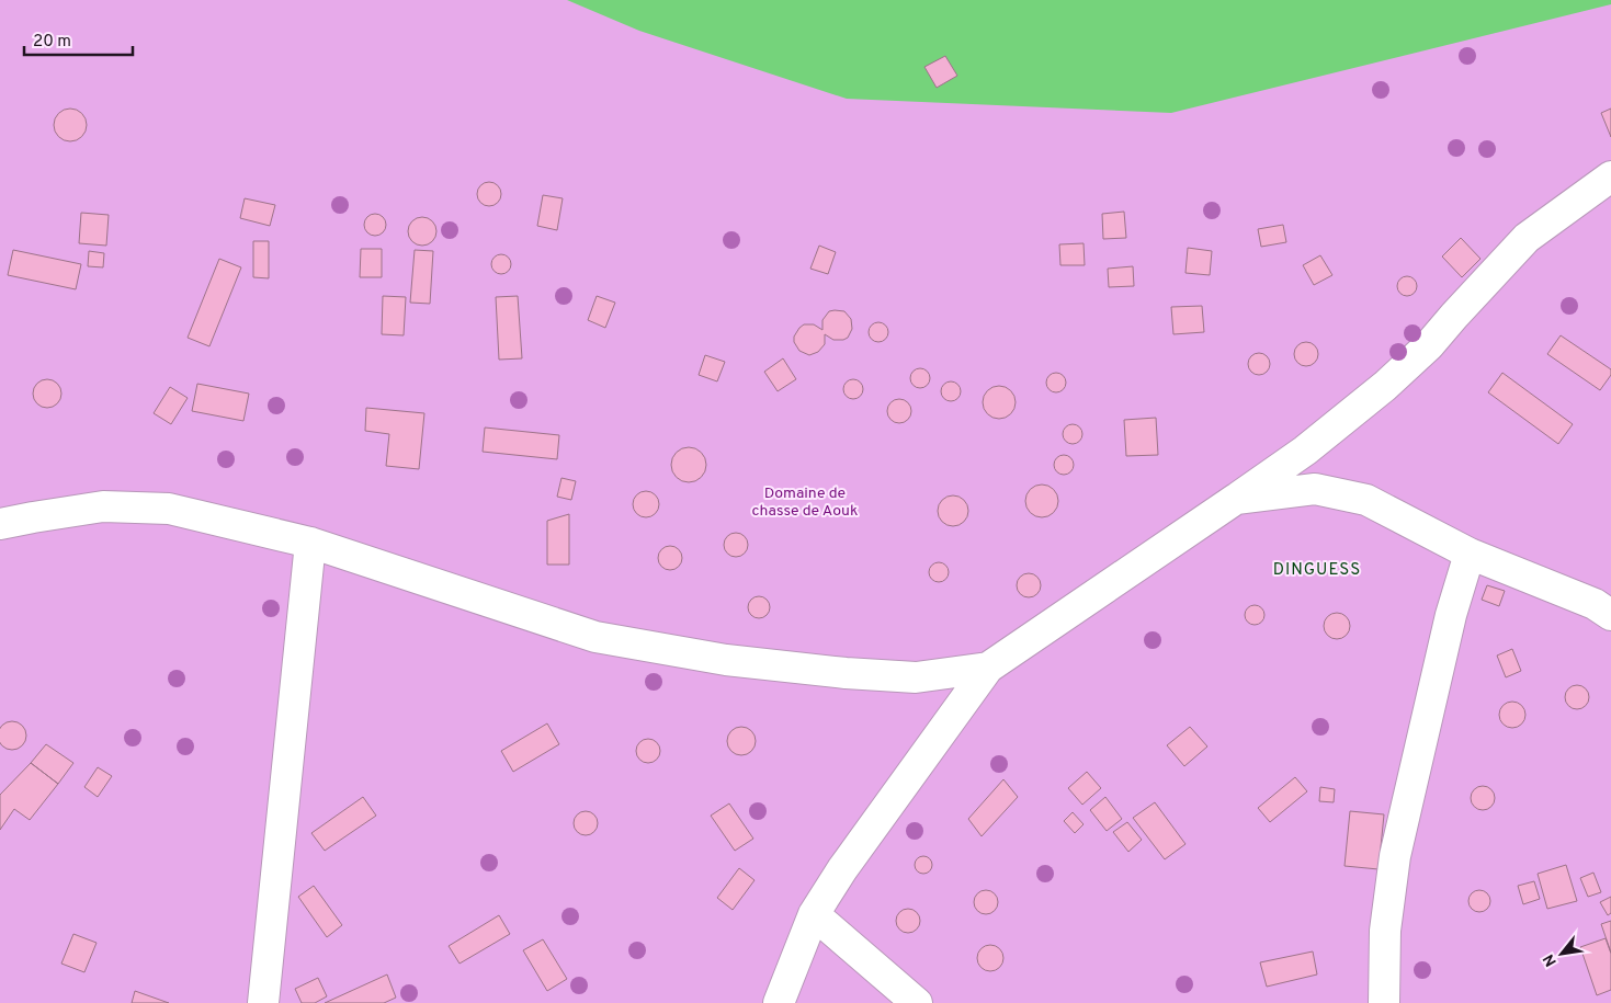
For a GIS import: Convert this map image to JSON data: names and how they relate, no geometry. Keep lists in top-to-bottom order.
{
  "districts": ["DINGUESS"],
  "parks": ["Domaine de chasse de Aouk"],
  "scale_bar": "20 m",
  "north": "bottom left"
}
